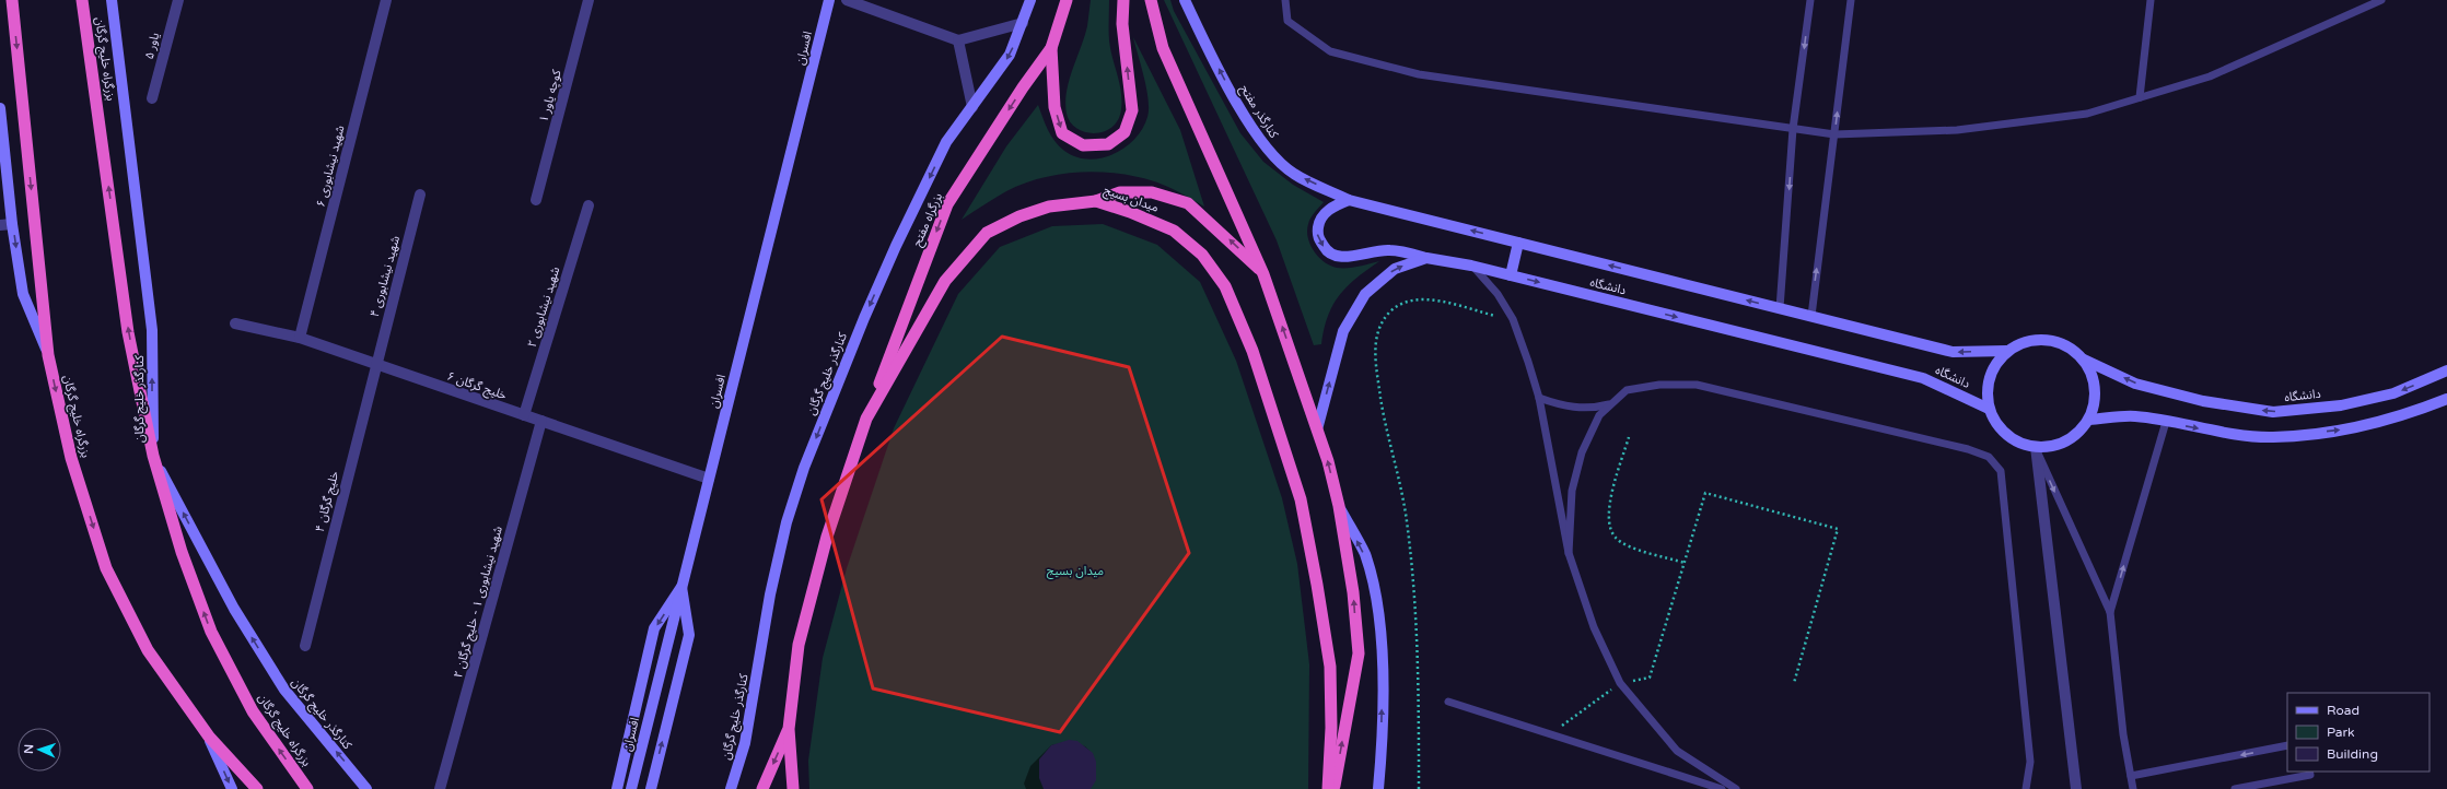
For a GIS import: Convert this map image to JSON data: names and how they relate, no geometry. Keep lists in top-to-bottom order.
{
  "streets": {
    "highway": ["بزرگراه خلیج گرگان", "میدان بسیج", "بزرگراه مفتح"],
    "main road": [
      "افسران",
      "کنارگذر مفتح",
      "دانشگاه",
      "کنارگذر خلیج گرگان"
    ],
    "street": [
      "یاور ۵",
      "کوچه یاور ۱",
      "شهید نیشابوری ۶",
      "شهید نیشابوری ۴",
      "شهید نیشابوری ۲",
      "خلیج گرگان ۶",
      "خلیج گرگان ۴",
      "شهید نیشابوری ۱ - خلیج گرگان ۲"
    ]
  },
  "crossings": [
    ["افسران", "خلیج گرگان ۶"],
    ["بزرگراه خلیج گرگان", "کنارگذر خلیج گرگان"],
    ["کنارگذر مفتح", "دانشگاه"],
    ["شهید نیشابوری ۶", "خلیج گرگان ۶"],
    ["میدان بسیج", "بزرگراه مفتح"],
    ["شهید نیشابوری ۴", "خلیج گرگان ۶"],
    ["شهید نیشابوری ۴", "خلیج گرگان ۴"],
    ["شهید نیشابوری ۲", "خلیج گرگان ۶"],
    ["خلیج گرگان ۶", "خلیج گرگان ۴"],
    ["خلیج گرگان ۶", "شهید نیشابوری ۱ - خلیج گرگان ۲"]
  ],
  "one_way": ["کنارگذر مفتح", "بزرگراه مفتح"],
  "parks": ["میدان بسیج"],
  "legend": ["Road", "Park", "Building"],
  "north": "left"
}
